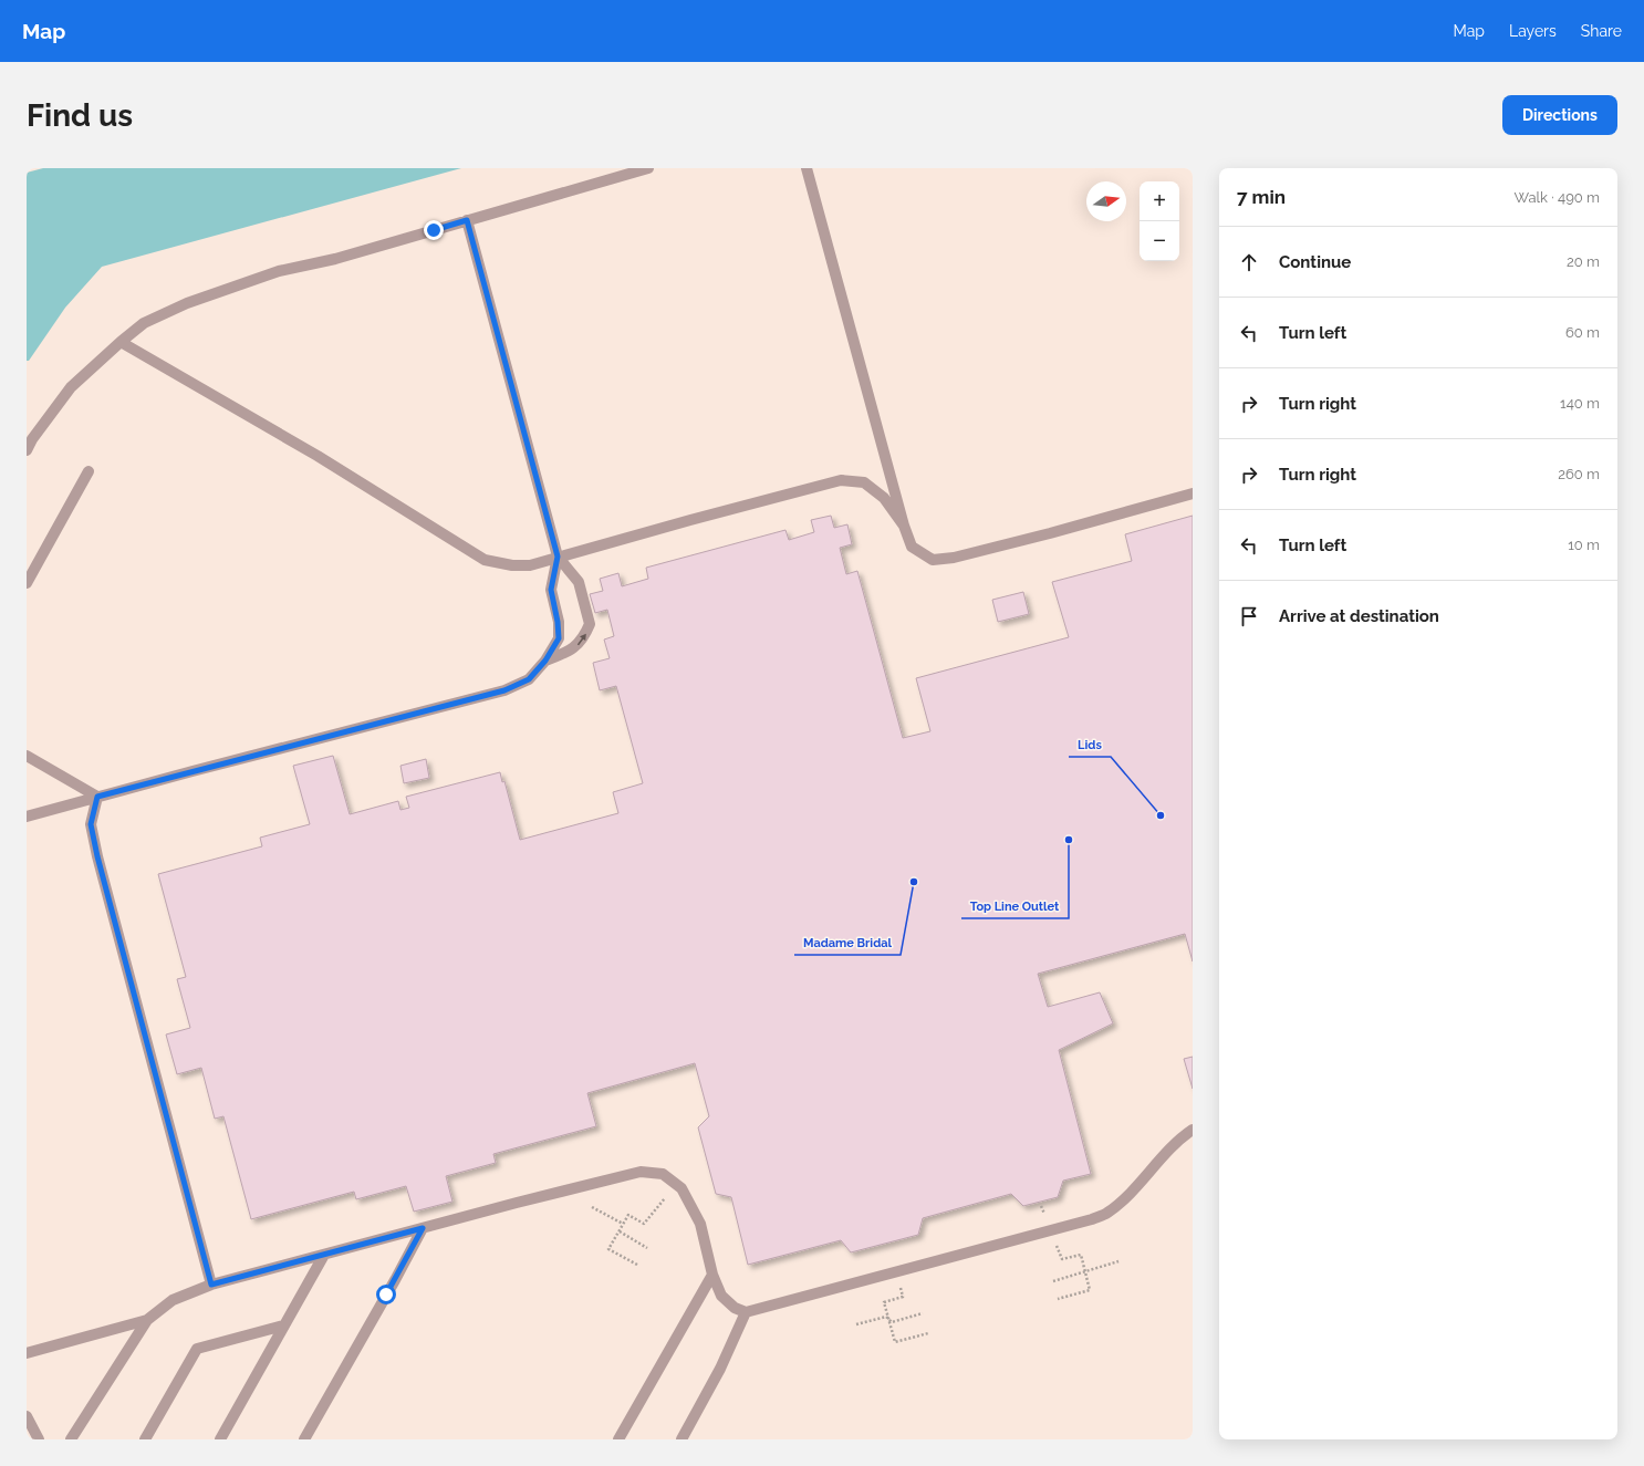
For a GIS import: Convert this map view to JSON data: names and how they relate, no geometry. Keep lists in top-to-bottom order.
{
  "places": ["Lids", "Top Line Outlet", "Madame Bridal"],
  "north": "right",
  "page": {
    "header": "Map",
    "nav": ["Map", "Layers", "Share"],
    "buttons": "Directions",
    "title": "Find us",
    "heading": ["7 min", "Walk · 490 m"],
    "map_buttons": ["+", "−"],
    "list": [
      ["Continue", "20 m"],
      ["Turn left", "60 m"],
      ["Turn right", "140 m"],
      ["Turn right", "260 m"],
      ["Turn left", "10 m"],
      "Arrive at destination"
    ]
  }
}
